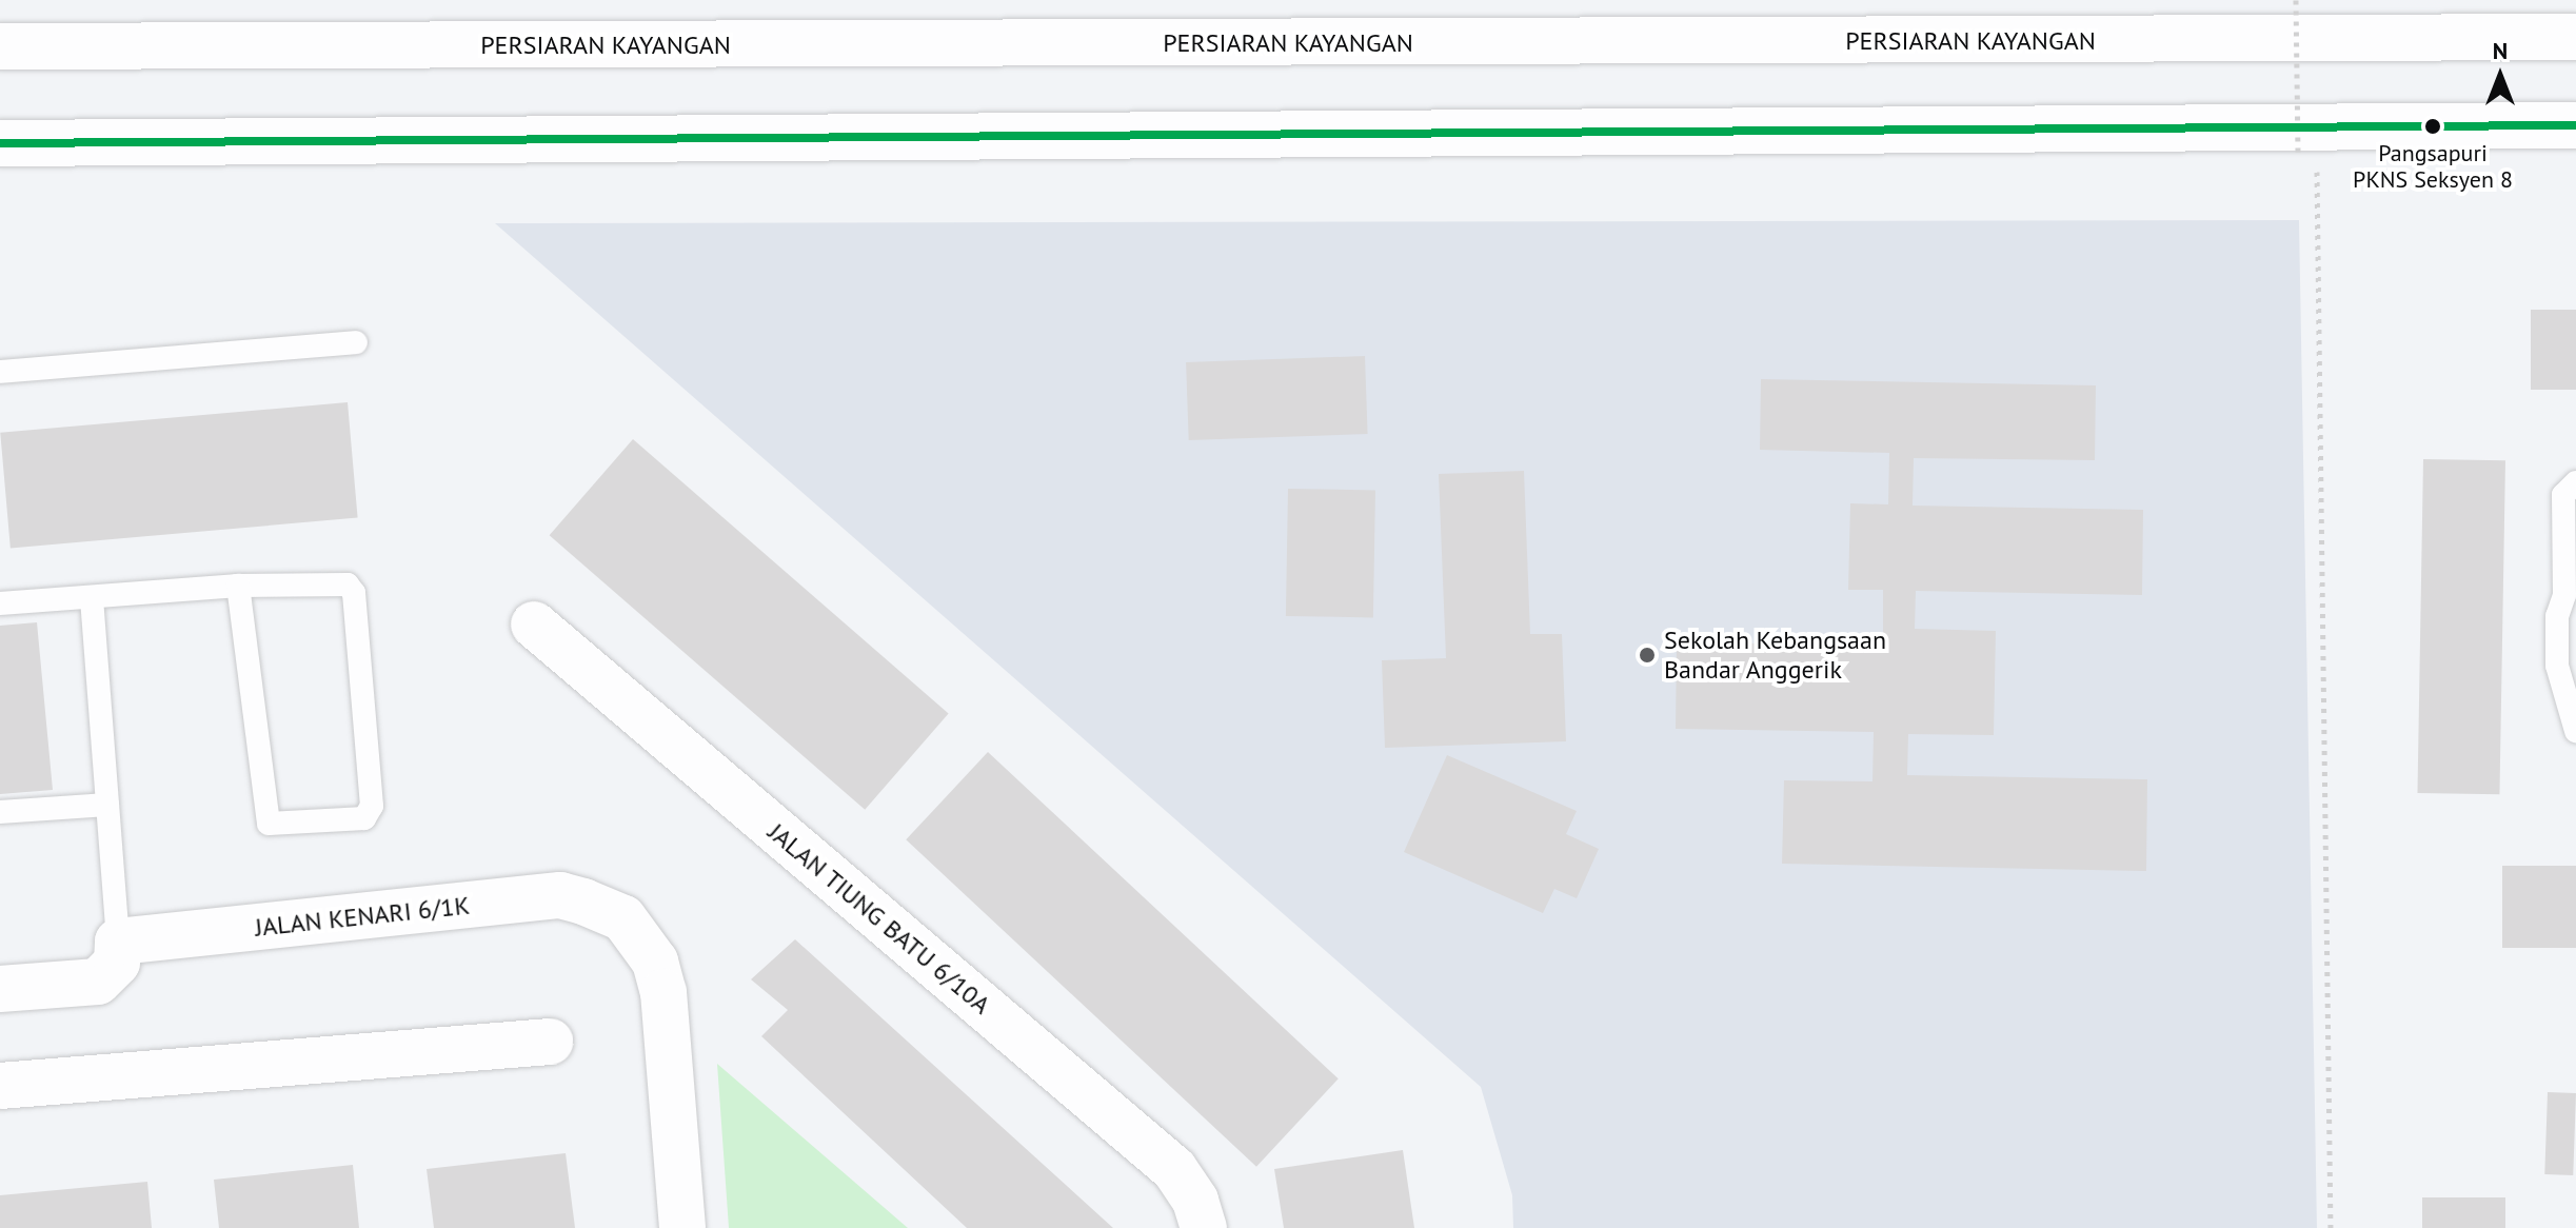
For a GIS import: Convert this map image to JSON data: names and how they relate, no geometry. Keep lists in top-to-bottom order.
{
  "streets": {
    "main road": ["PERSIARAN KAYANGAN", "JALAN KENARI 6/1K", "JALAN TIUNG BATU 6/10A"]
  },
  "places": ["Pangsapuri PKNS Seksyen 8", "Sekolah Kebangsaan Bandar Anggerik"],
  "north": "top"
}
